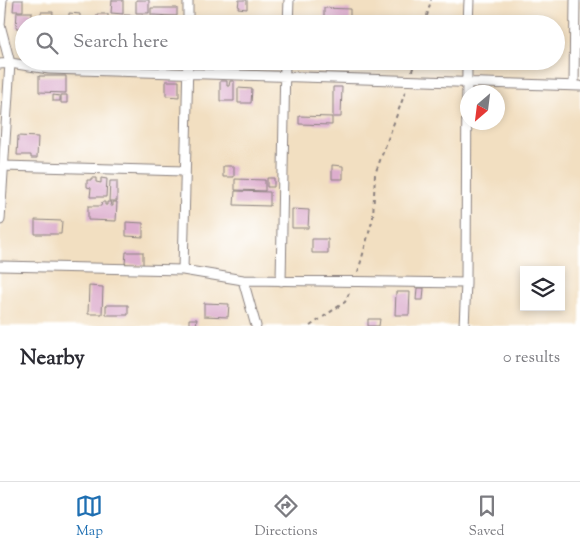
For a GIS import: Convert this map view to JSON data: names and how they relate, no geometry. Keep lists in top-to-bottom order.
{
  "north": "bottom left",
  "page": {
    "search": "Search here",
    "heading": ["Nearby", "0 results"],
    "nav": ["Map", "Directions", "Saved"]
  }
}
